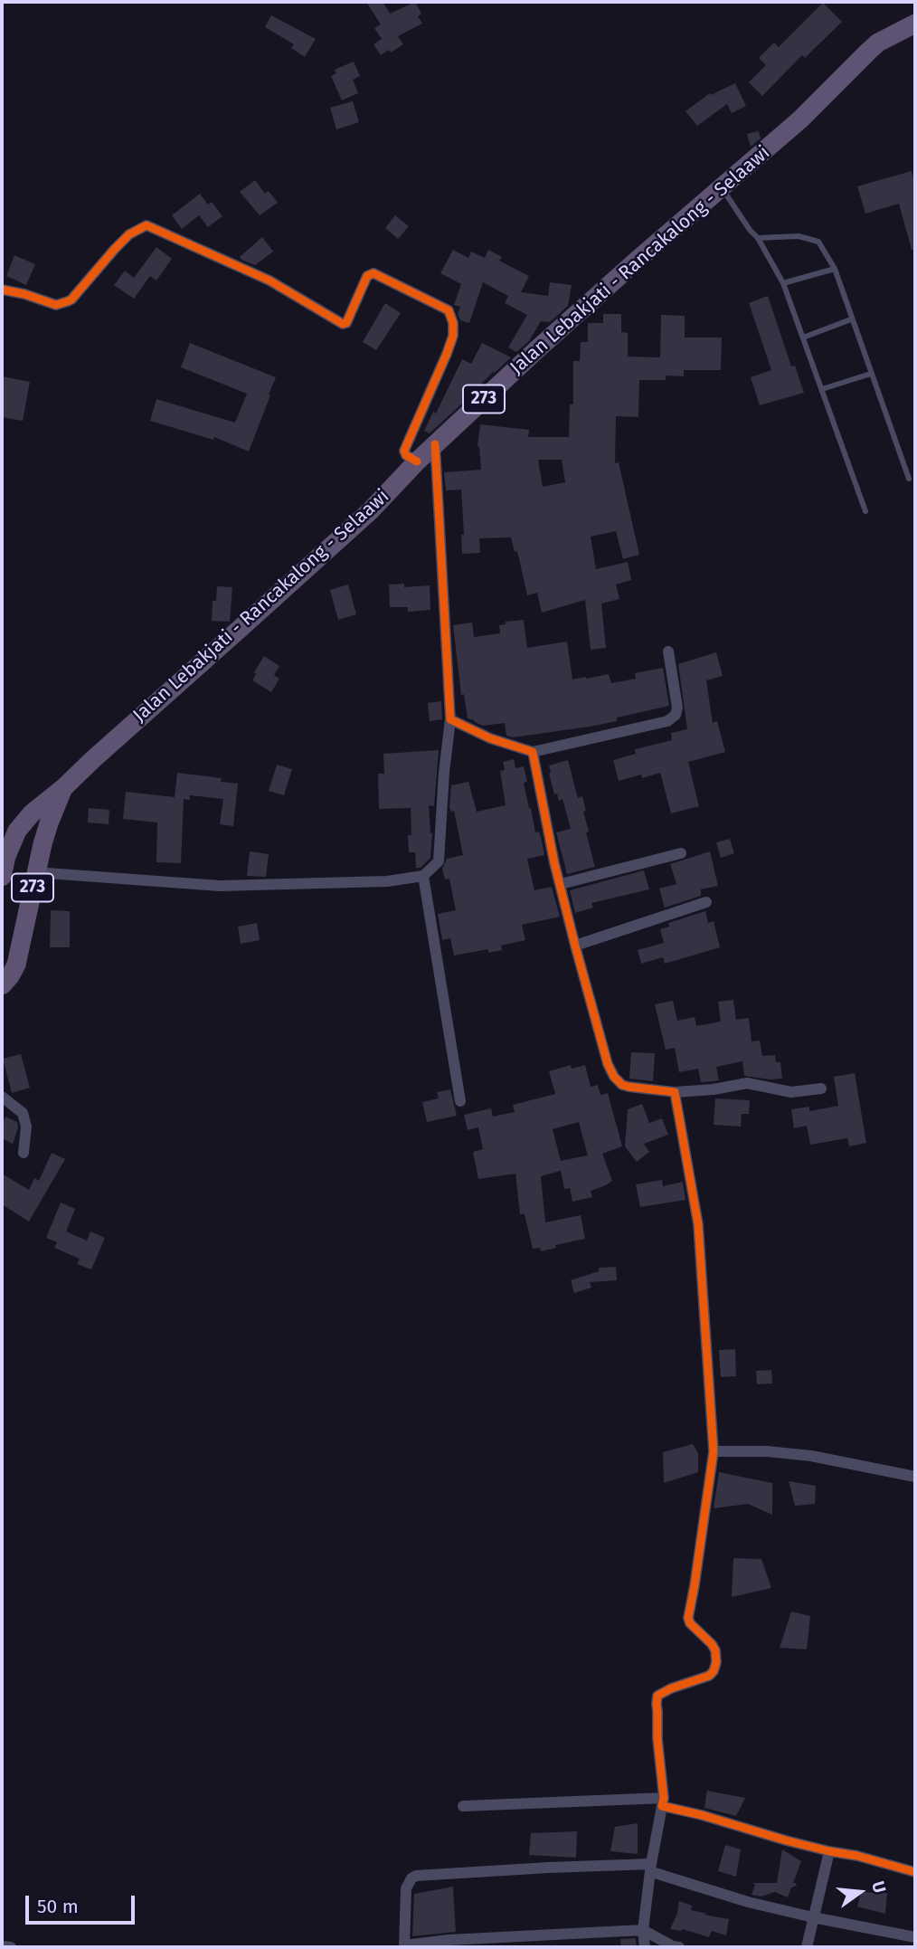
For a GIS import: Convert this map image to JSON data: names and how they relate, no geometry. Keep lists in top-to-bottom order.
{
  "streets": {
    "main road": ["Jalan Lebakjati - Rancakalong - Selaawi", "273"]
  },
  "scale_bar": "50 m",
  "north": "right"
}
